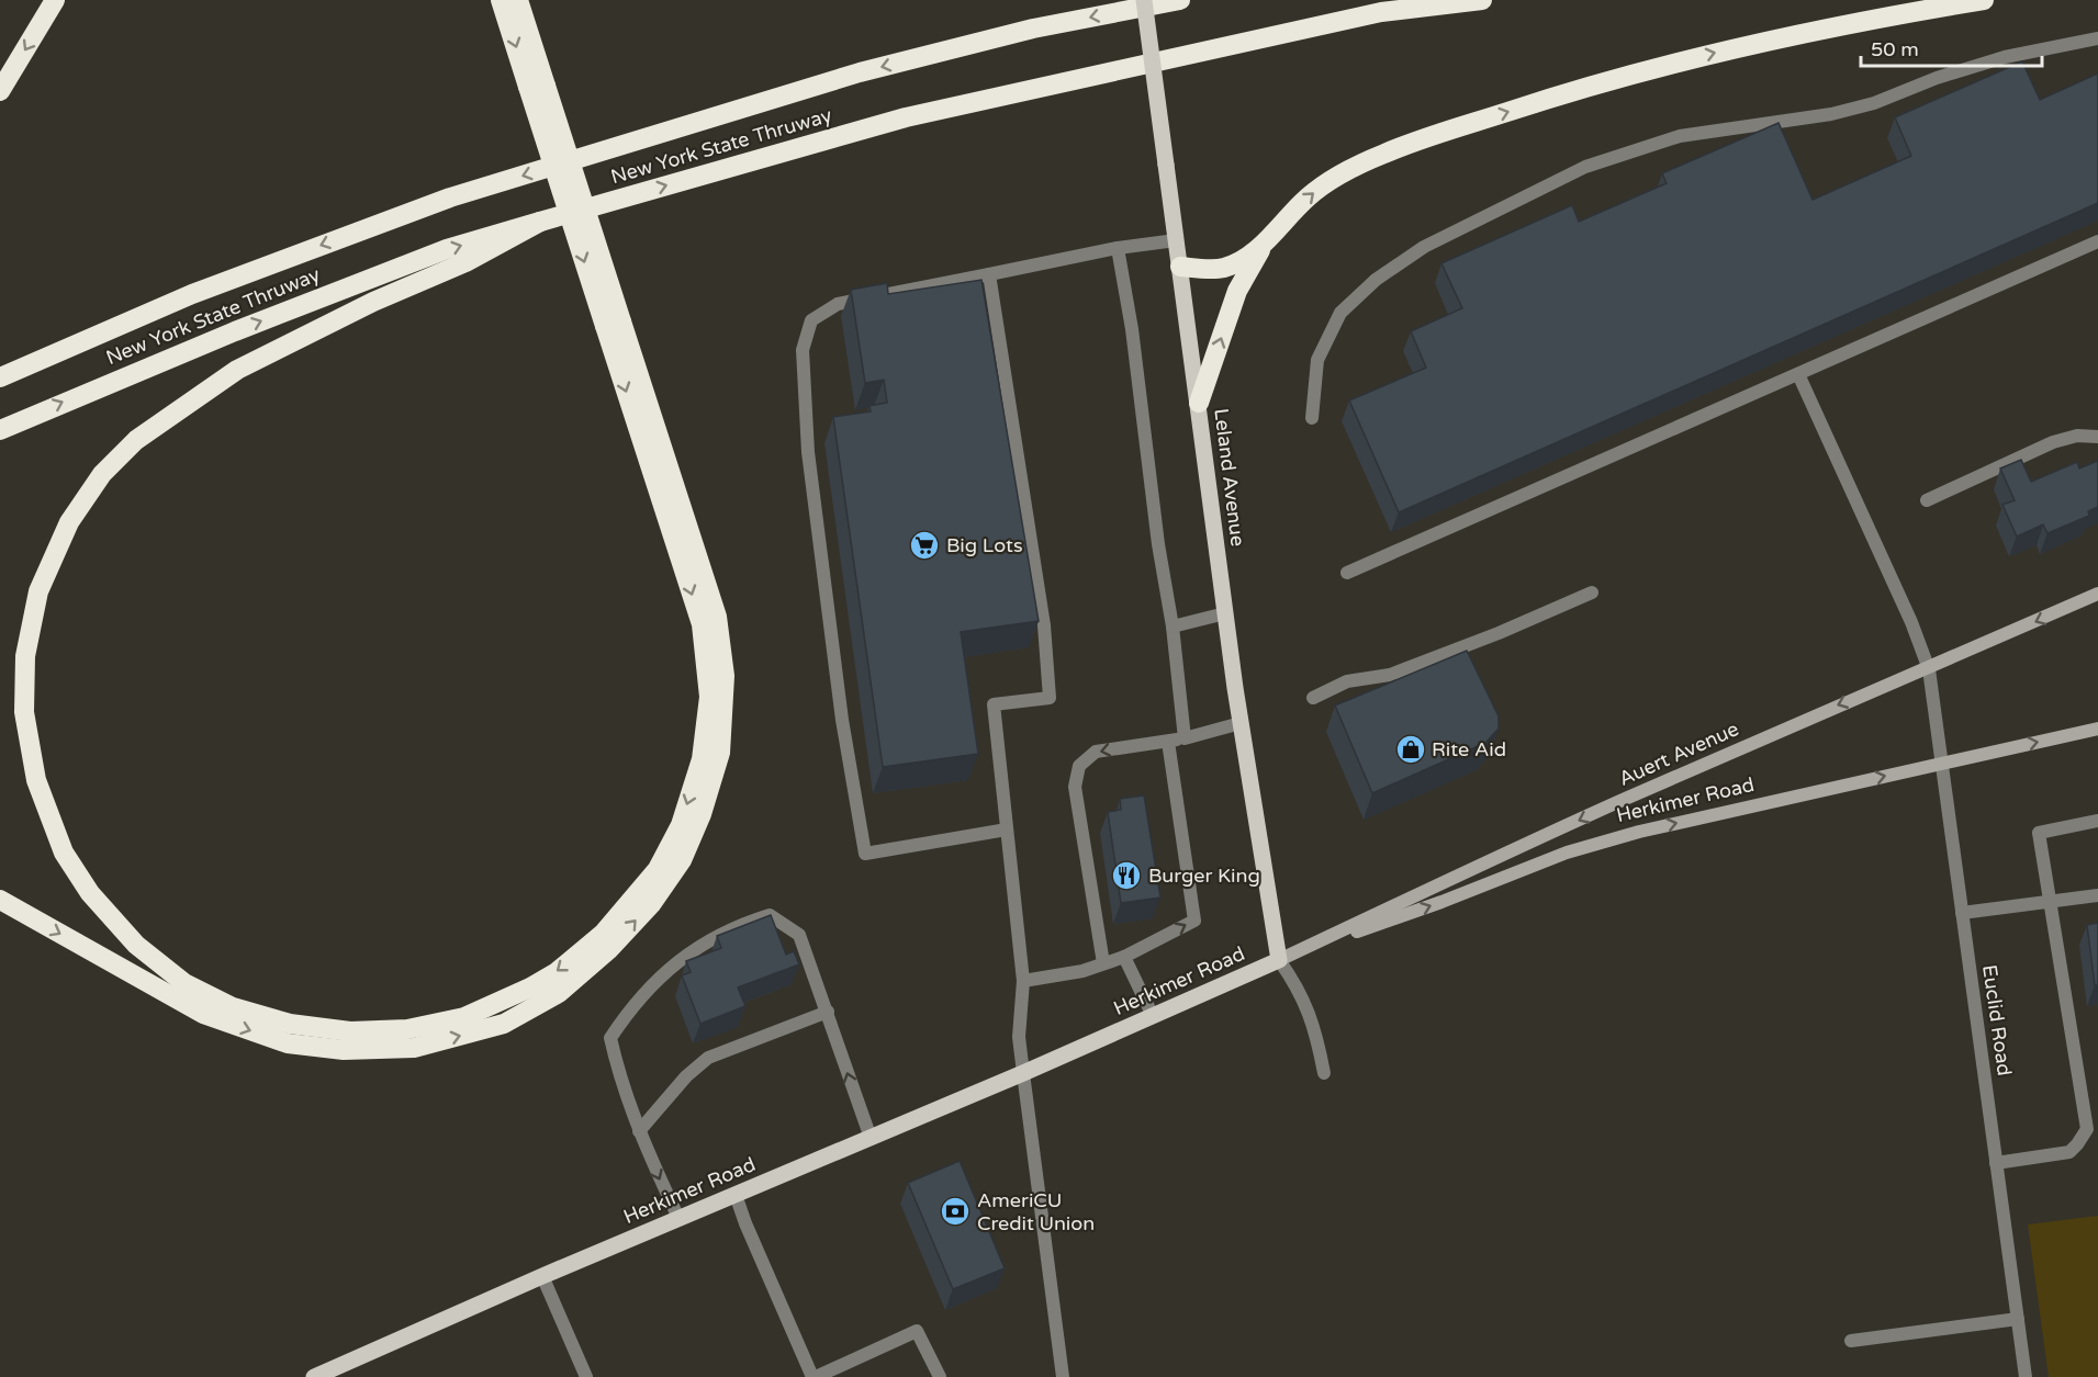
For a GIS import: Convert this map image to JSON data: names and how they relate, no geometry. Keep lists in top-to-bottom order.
{
  "streets": {
    "highway": ["New York State Thruway"],
    "main road": ["Leland Avenue", "Auert Avenue", "Herkimer Road"],
    "street": ["Euclid Road"]
  },
  "crossings": [
    ["Leland Avenue", "Auert Avenue"],
    ["Leland Avenue", "Herkimer Road"],
    ["Auert Avenue", "Herkimer Road"],
    ["Auert Avenue", "Euclid Road"],
    ["Herkimer Road", "Euclid Road"]
  ],
  "one_way": ["Auert Avenue", "Herkimer Road"],
  "places": {
    "supermarket": ["Big Lots"],
    "shop": ["Rite Aid"],
    "restaurant": ["Burger King"],
    "bank": ["AmeriCU Credit Union"]
  },
  "scale_bar": "50 m"
}
